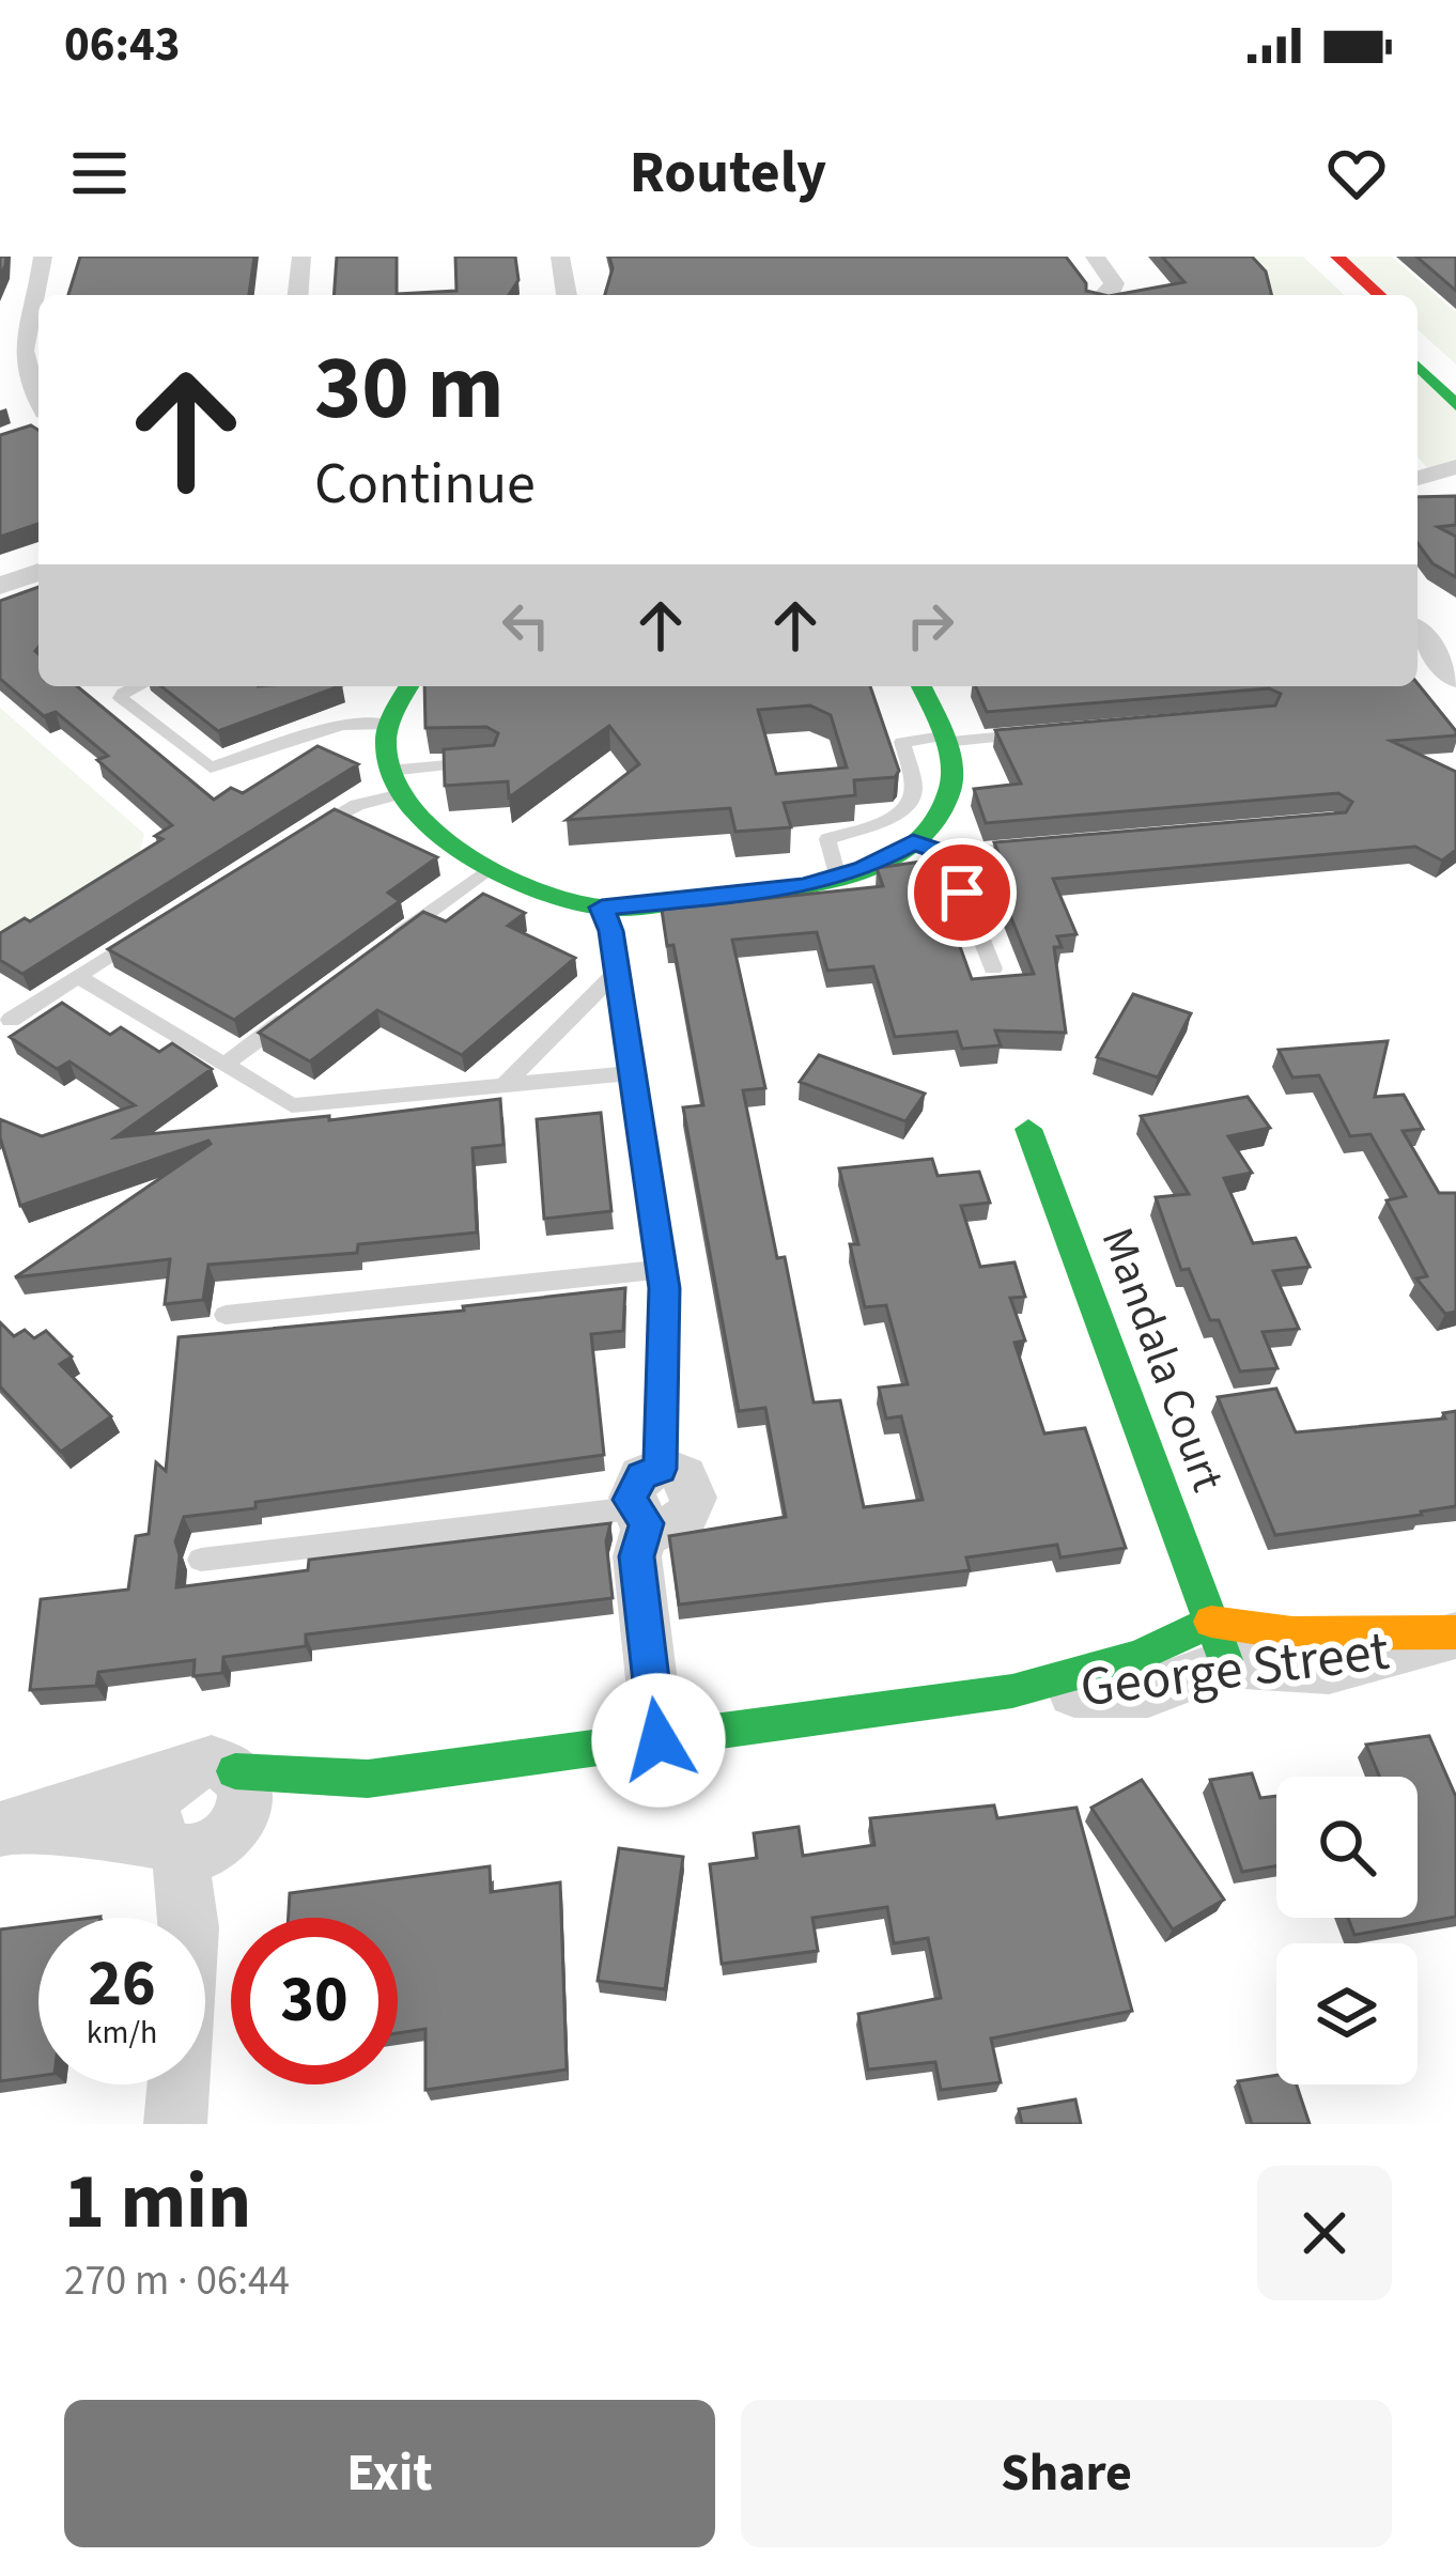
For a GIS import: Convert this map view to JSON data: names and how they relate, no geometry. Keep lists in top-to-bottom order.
{
  "streets": {
    "main road": ["Mandala Court", "George Street"]
  },
  "crossings": [
    ["Mandala Court", "George Street"]
  ],
  "page": {
    "status": "06:43",
    "header": "Routely",
    "turn": ["30 m", "Continue"],
    "speed": "26 km/h",
    "limit": "30",
    "heading": ["1 min", "270 m · 06:44"],
    "buttons": ["Exit", "Share"]
  }
}
